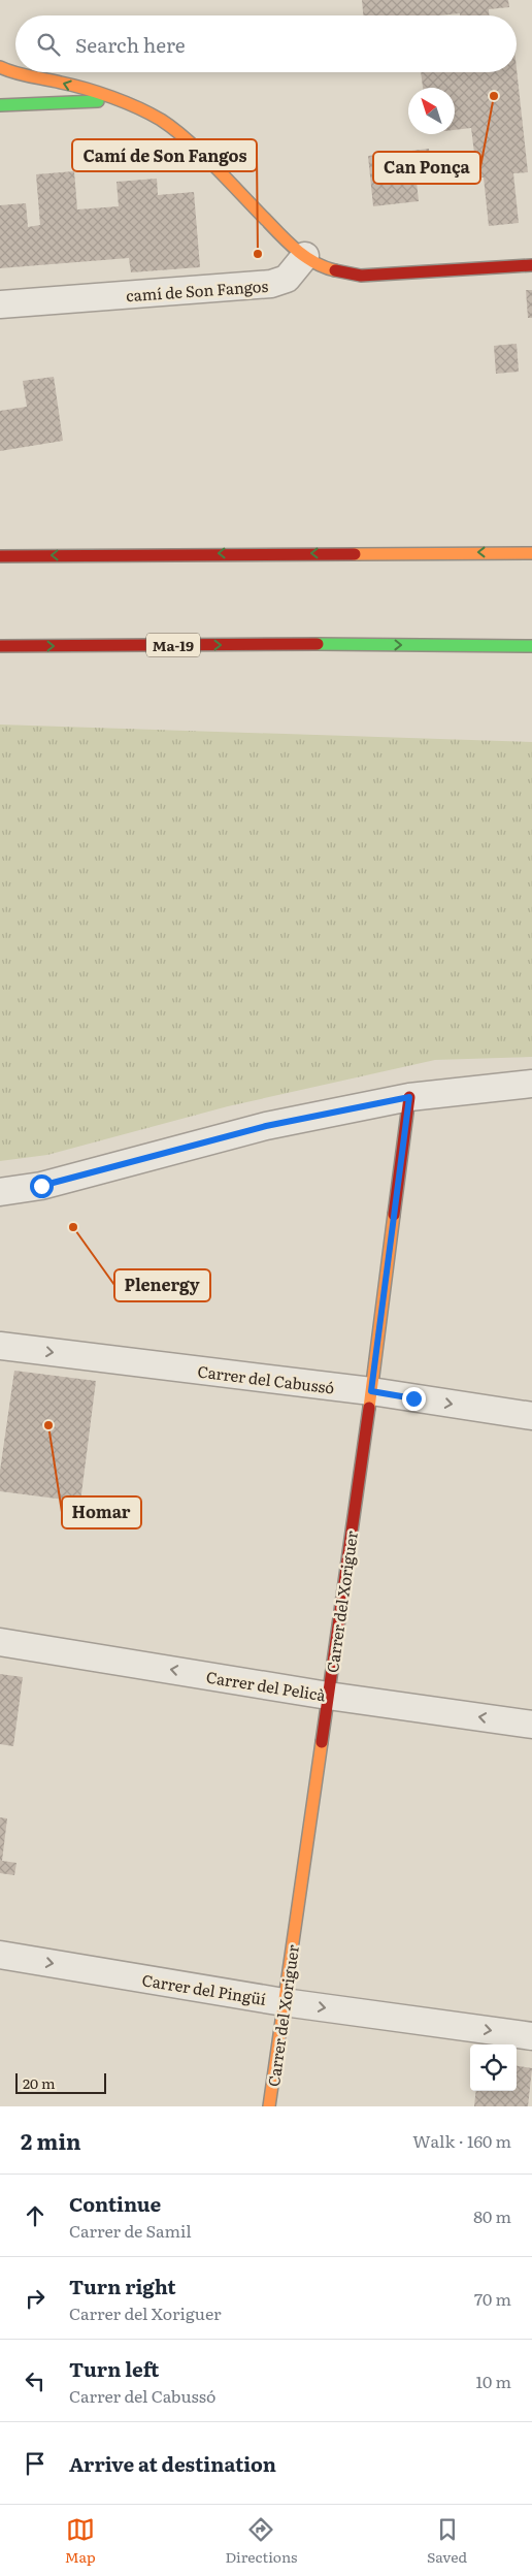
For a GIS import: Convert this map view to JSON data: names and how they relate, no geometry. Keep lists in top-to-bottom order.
{
  "streets": {
    "main road": ["Ma-19", "Carrer del Xoriguer"],
    "street": [
      "camí de Son Fangos",
      "Carrer del Cabussó",
      "Carrer del Pelicà",
      "Carrer del Pingüí"
    ]
  },
  "crossings": [
    ["Carrer del Cabussó", "Carrer del Xoriguer"],
    ["Carrer del Xoriguer", "Carrer del Pelicà"],
    ["Carrer del Xoriguer", "Carrer del Pingüí"]
  ],
  "one_way": ["Carrer del Pelicà", "Carrer del Pingüí"],
  "places": [
    "Can Ponça",
    "Camí de Son Fangos",
    "Plenergy",
    "Homar"
  ],
  "scale_bar": "20 m",
  "north": "top left",
  "page": {
    "search": "Search here",
    "scale": "20 m",
    "heading": ["2 min", "Walk · 160 m"],
    "list": [
      ["Continue", "Carrer de Samil", "80 m"],
      ["Turn right", "Carrer del Xoriguer", "70 m"],
      ["Turn left", "Carrer del Cabussó", "10 m"],
      "Arrive at destination"
    ],
    "nav": ["Map", "Directions", "Saved"]
  }
}
